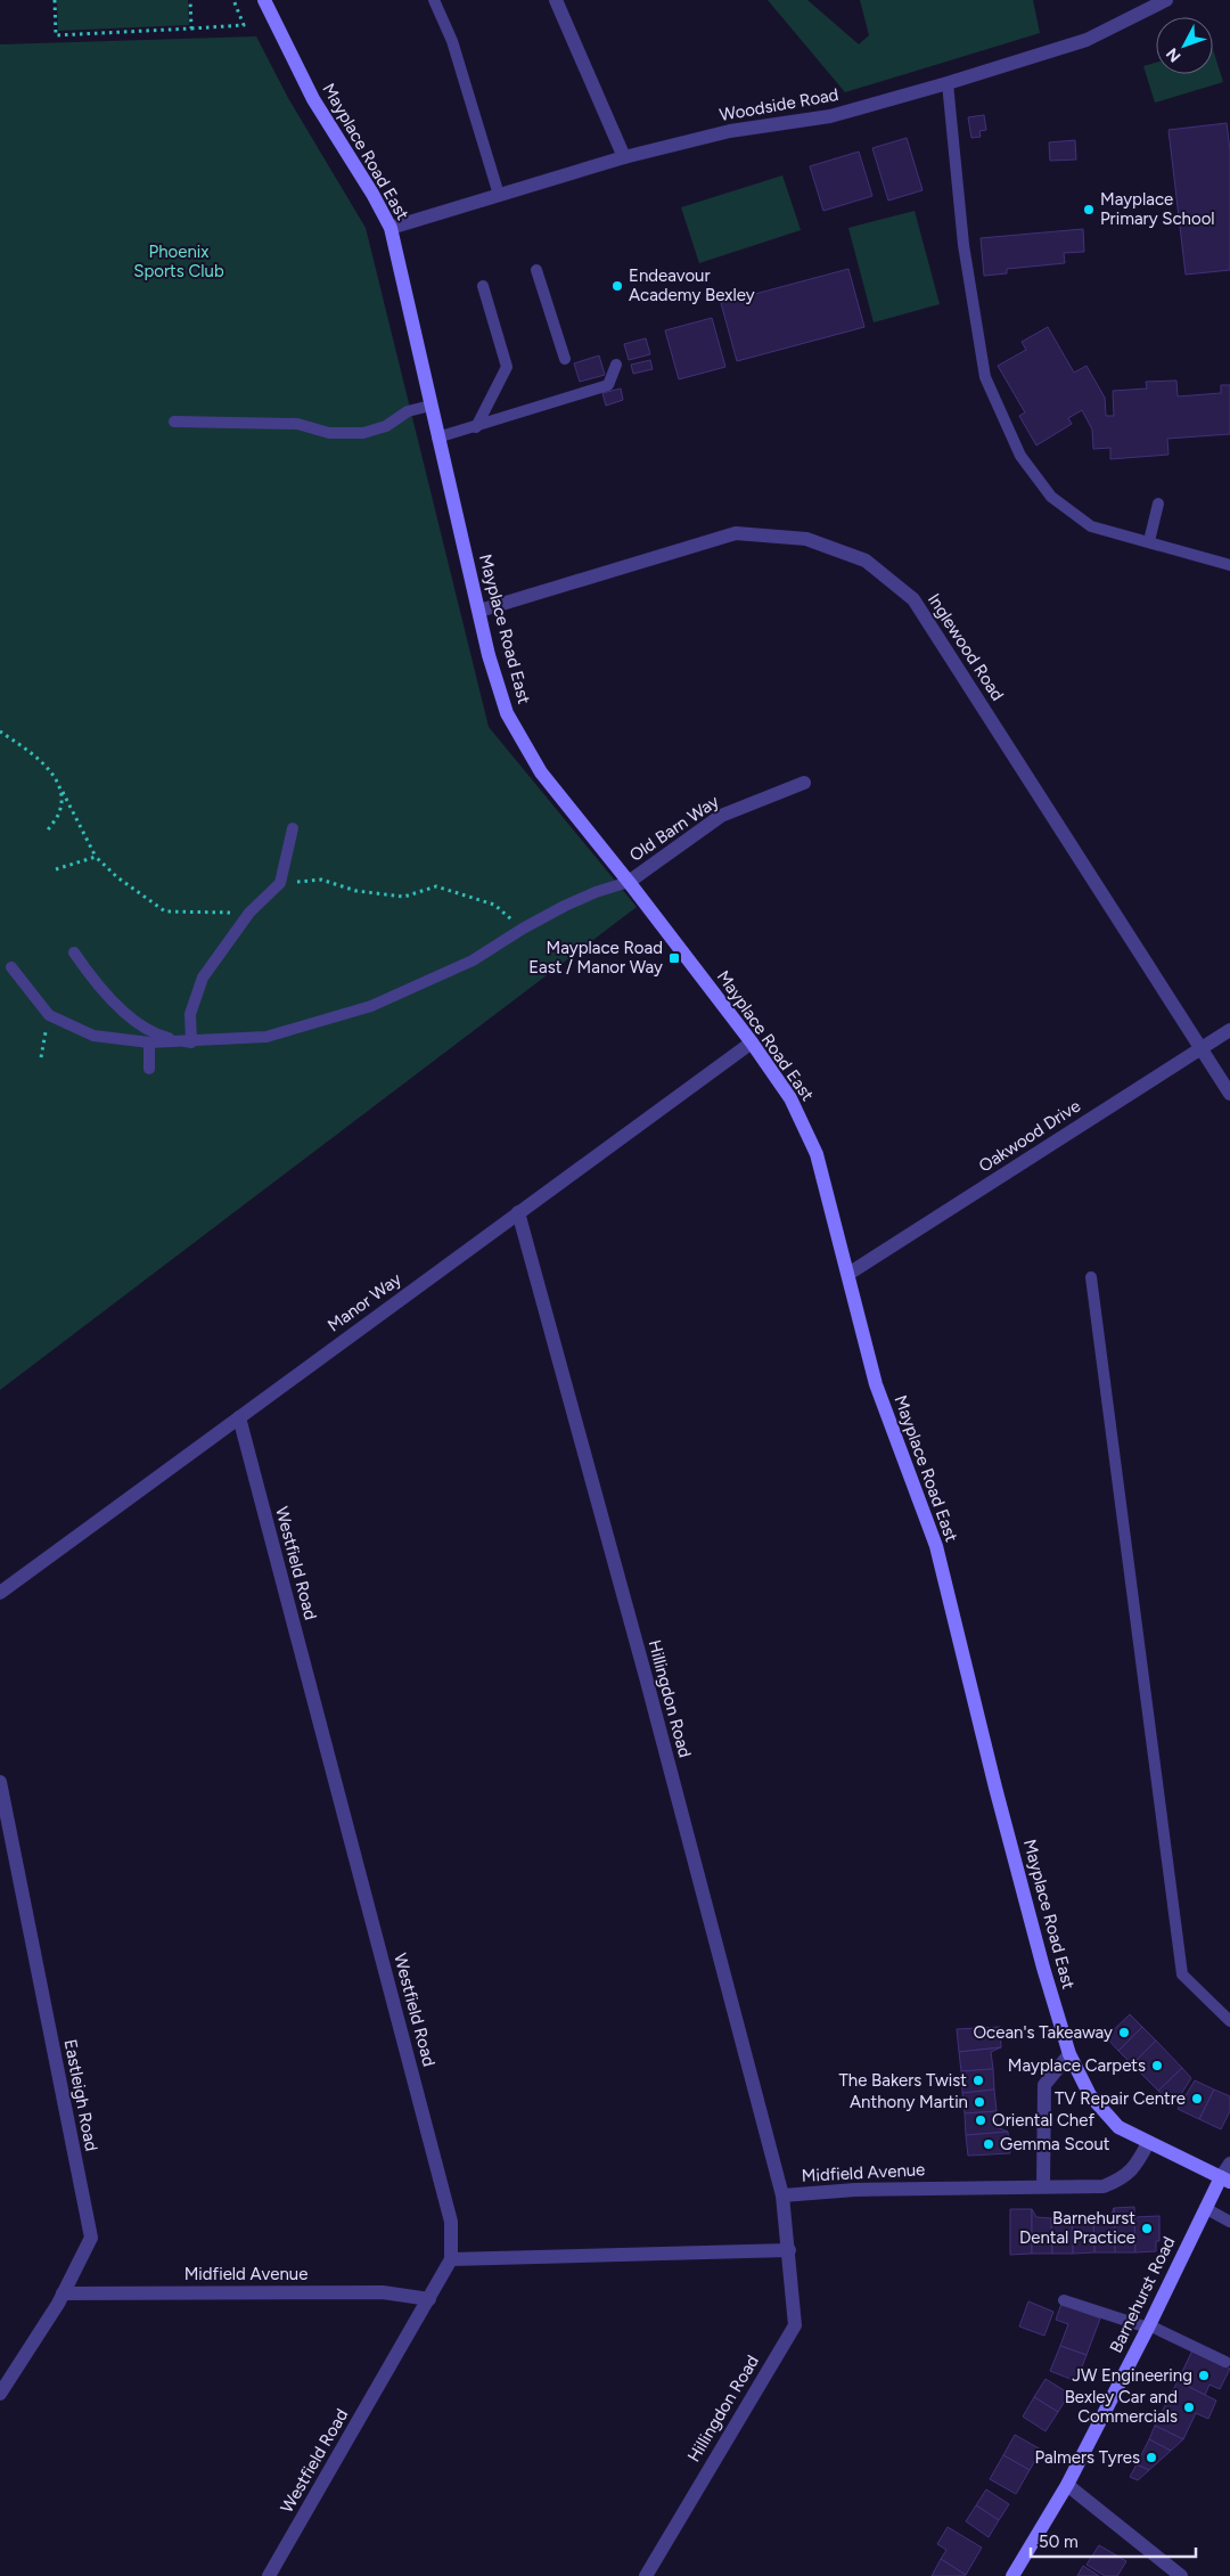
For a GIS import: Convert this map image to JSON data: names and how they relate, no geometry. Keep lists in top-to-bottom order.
{
  "streets": {
    "street": [
      "Woodside Road",
      "Mayplace Road East",
      "Inglewood Road",
      "Old Barn Way",
      "Oakwood Drive",
      "Manor Way",
      "Westfield Road",
      "Hillingdon Road",
      "Eastleigh Road",
      "Midfield Avenue",
      "Barnehurst Road"
    ]
  },
  "crossings": [
    ["Woodside Road", "Mayplace Road East"],
    ["Mayplace Road East", "Inglewood Road"],
    ["Mayplace Road East", "Old Barn Way"],
    ["Mayplace Road East", "Oakwood Drive"],
    ["Mayplace Road East", "Manor Way"],
    ["Mayplace Road East", "Midfield Avenue"],
    ["Mayplace Road East", "Barnehurst Road"],
    ["Inglewood Road", "Oakwood Drive"],
    ["Manor Way", "Westfield Road"],
    ["Manor Way", "Hillingdon Road"],
    ["Westfield Road", "Midfield Avenue"],
    ["Hillingdon Road", "Midfield Avenue"],
    ["Eastleigh Road", "Midfield Avenue"]
  ],
  "parks": ["Phoenix Sports Club"],
  "places": {
    "other": [
      "Mayplace Primary School",
      "Endeavour Academy Bexley",
      "Ocean's Takeaway",
      "Mayplace Carpets",
      "The Bakers Twist",
      "TV Repair Centre",
      "Anthony Martin",
      "Oriental Chef",
      "Gemma Scout",
      "Barnehurst Dental Practice",
      "JW Engineering",
      "Bexley Car and Commercials",
      "Palmers Tyres"
    ],
    "transit": ["Mayplace Road East / Manor Way"]
  },
  "scale_bar": "50 m",
  "north": "bottom left"
}
